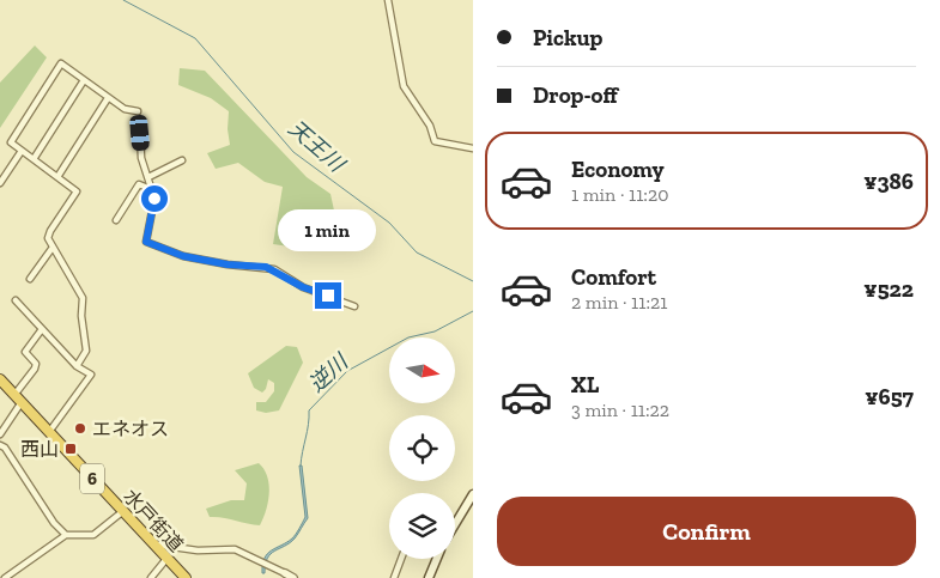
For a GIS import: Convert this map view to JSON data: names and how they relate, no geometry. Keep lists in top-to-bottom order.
{
  "streets": {
    "highway": ["6", "水戸街道"]
  },
  "water": ["天王川", "逆川"],
  "places": {
    "other": ["エネオス"],
    "transit": ["西山"]
  },
  "north": "right",
  "page": {
    "banner": ["Pickup", "Drop-off"],
    "list": [
      {
        "name": "Economy",
        "note": "1 min · 11:20",
        "value": "¥386"
      },
      {
        "name": "Comfort",
        "note": "2 min · 11:21",
        "value": "¥522"
      },
      {
        "name": "XL",
        "note": "3 min · 11:22",
        "value": "¥657"
      }
    ],
    "bubble": "1 min",
    "buttons": "Confirm"
  }
}
